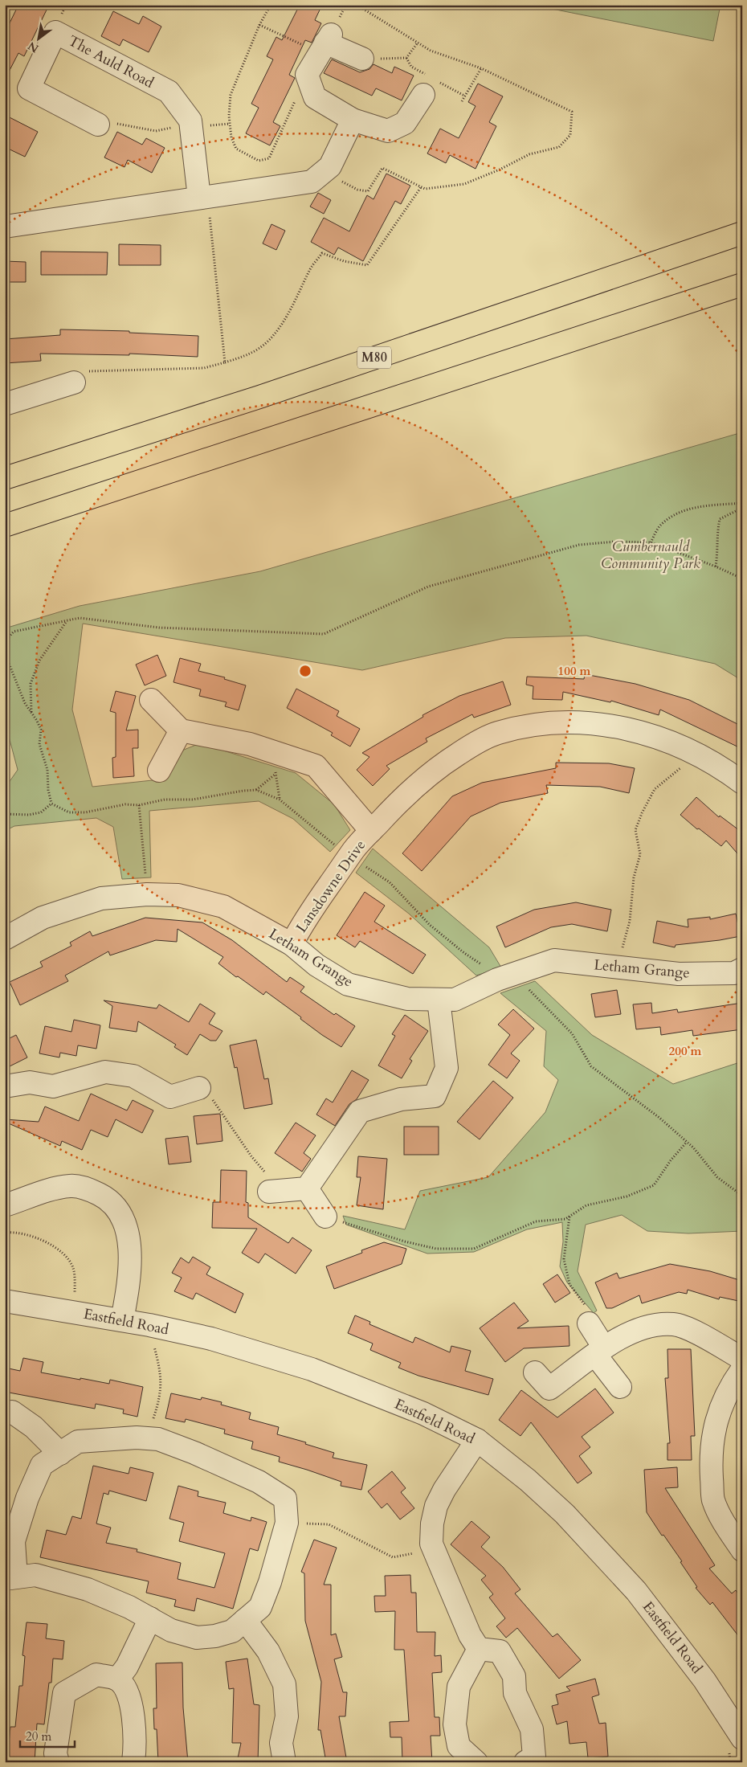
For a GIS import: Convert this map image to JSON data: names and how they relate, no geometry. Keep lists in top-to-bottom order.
{
  "streets": {
    "highway": ["M80"],
    "street": [
      "The Auld Road",
      "Lansdowne Drive",
      "Letham Grange",
      "Eastfield Road"
    ]
  },
  "crossings": [
    ["Lansdowne Drive", "Letham Grange"]
  ],
  "parks": ["Cumbernauld Community Park"],
  "scale_bar": "20 m",
  "north": "bottom left",
  "rings": ["100 m", "200 m"]
}
